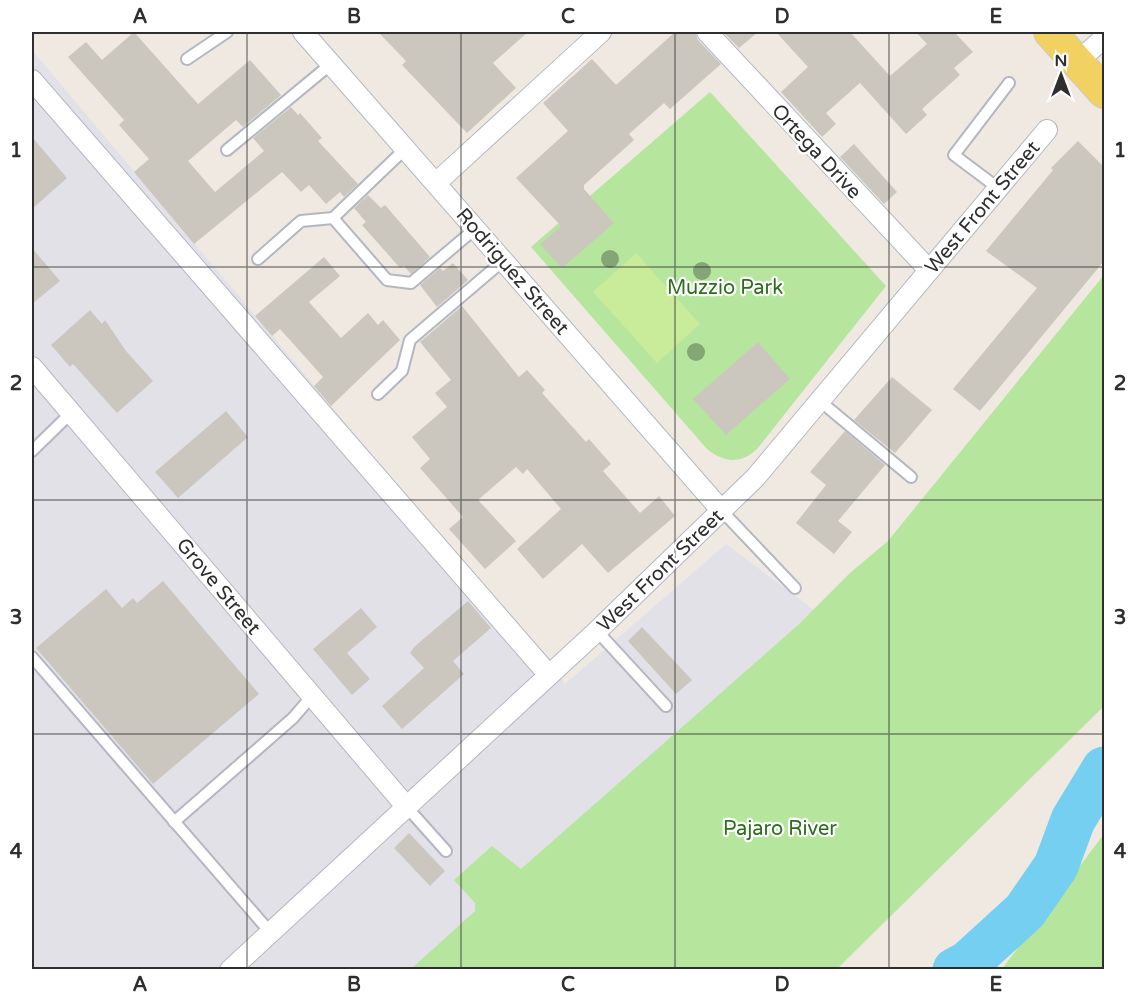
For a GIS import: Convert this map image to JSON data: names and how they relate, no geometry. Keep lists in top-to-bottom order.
{
  "streets": {
    "street": [
      "Ortega Drive",
      "West Front Street",
      "Rodriguez Street",
      "Grove Street"
    ]
  },
  "crossings": [
    ["Ortega Drive", "West Front Street"],
    ["West Front Street", "Rodriguez Street"],
    ["West Front Street", "Grove Street"]
  ],
  "parks": ["Muzzio Park", "Pajaro River"],
  "north": "top",
  "grid": {
    "columns": [
      "A",
      "B",
      "C",
      "D",
      "E"
    ],
    "rows": [
      "1",
      "2",
      "3",
      "4"
    ]
  }
}
